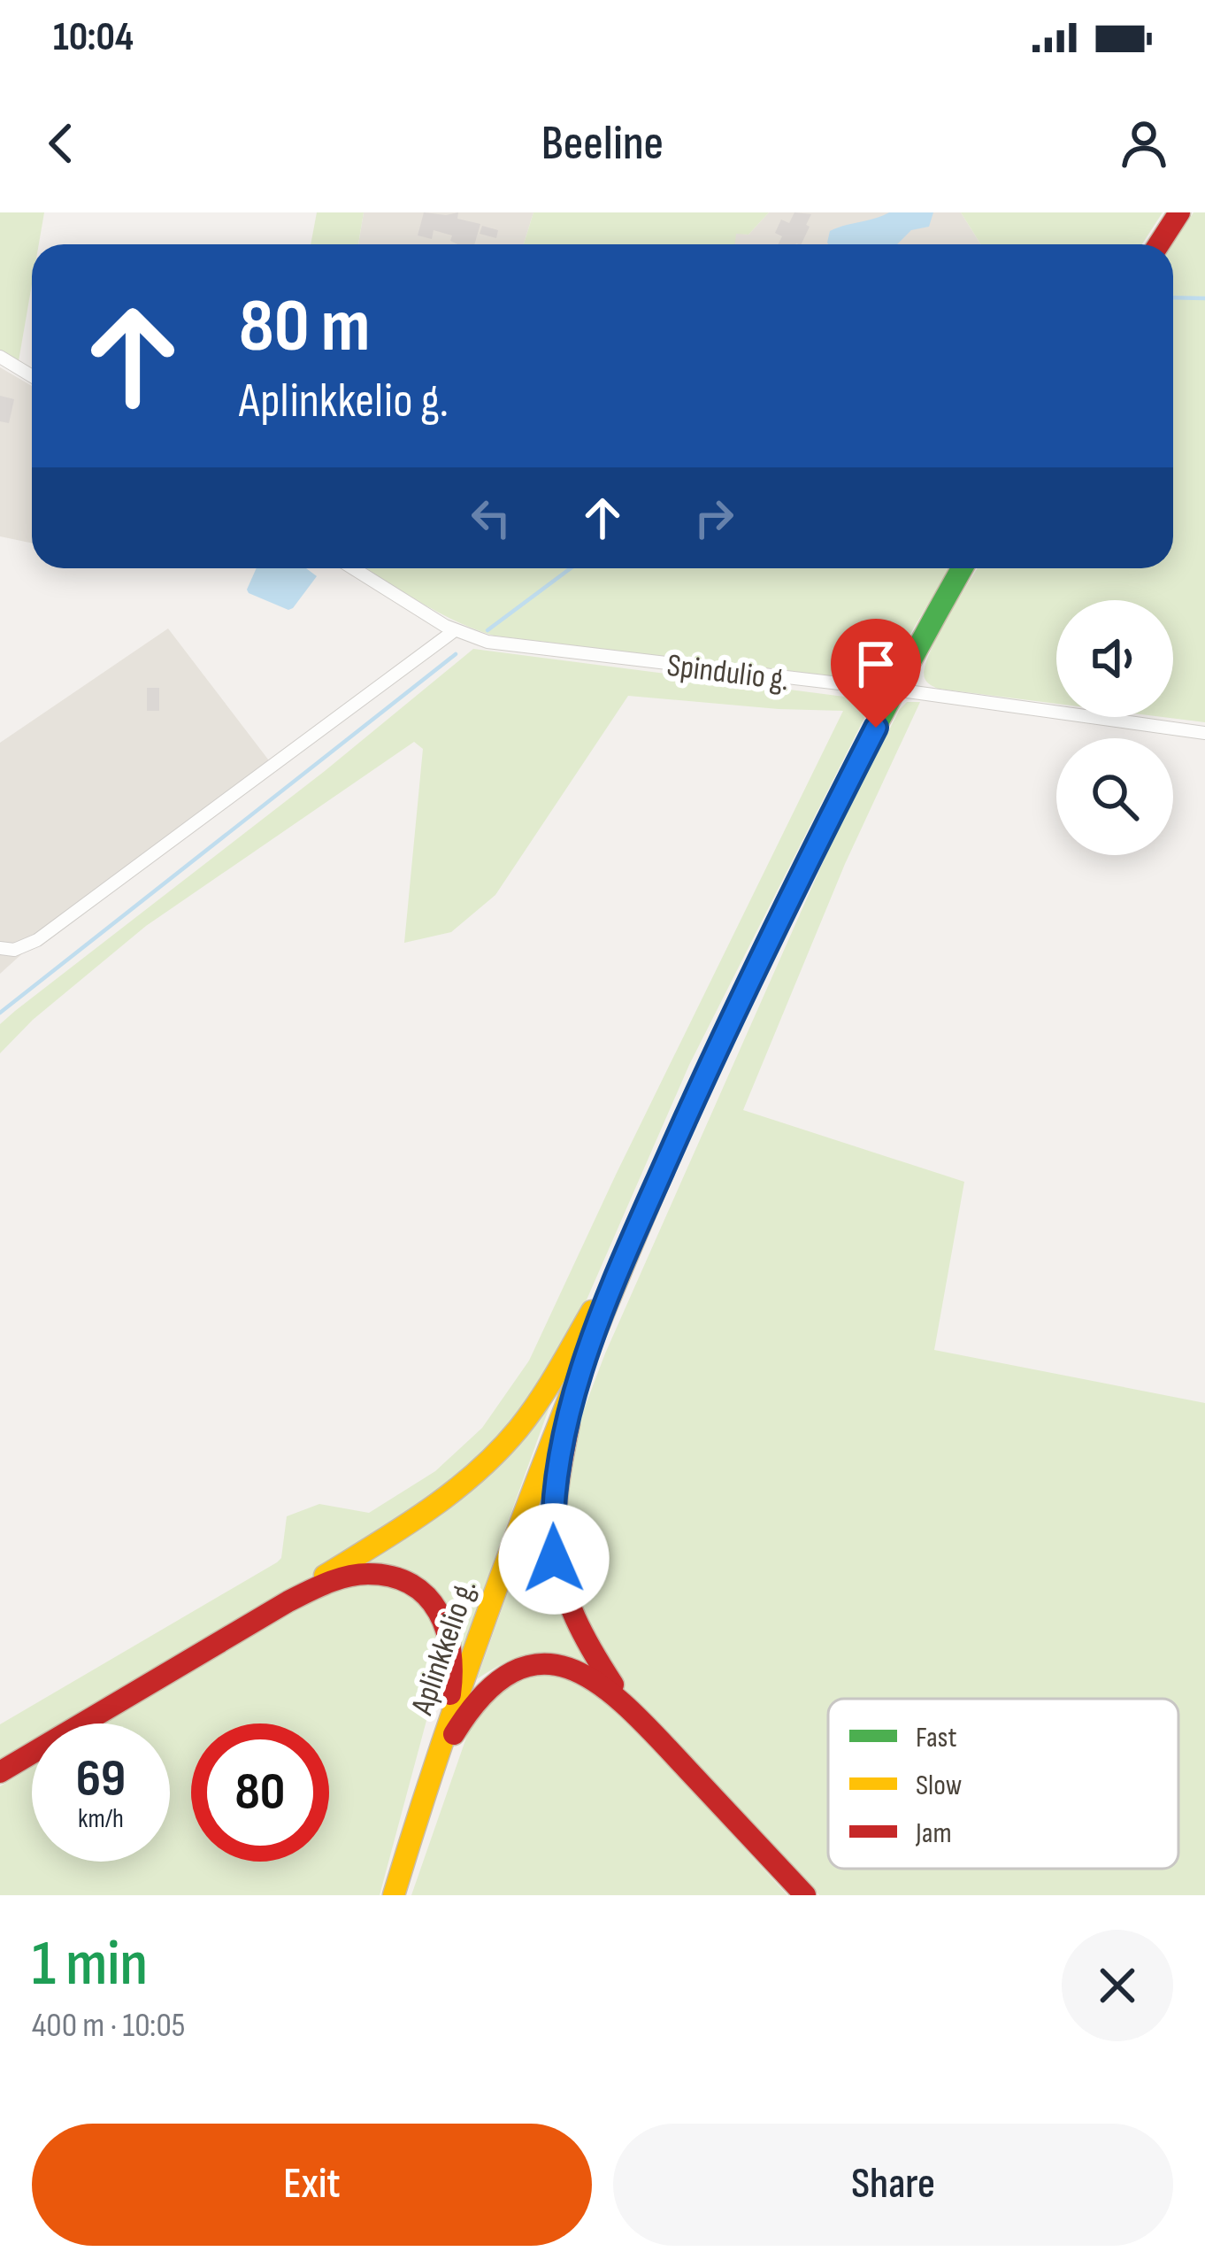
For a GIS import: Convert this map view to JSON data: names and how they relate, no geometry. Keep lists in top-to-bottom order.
{
  "streets": {
    "highway": ["Aplinkkelio g."],
    "street": ["Spindulio g."]
  },
  "crossings": [
    ["Spindulio g.", "Aplinkkelio g."]
  ],
  "legend": ["Fast", "Slow", "Jam"],
  "page": {
    "status": "10:04",
    "header": "Beeline",
    "turn": ["80 m", "Aplinkkelio g."],
    "speed": "69 km/h",
    "limit": "80",
    "heading": ["1 min", "400 m · 10:05"],
    "buttons": ["Exit", "Share"]
  }
}
